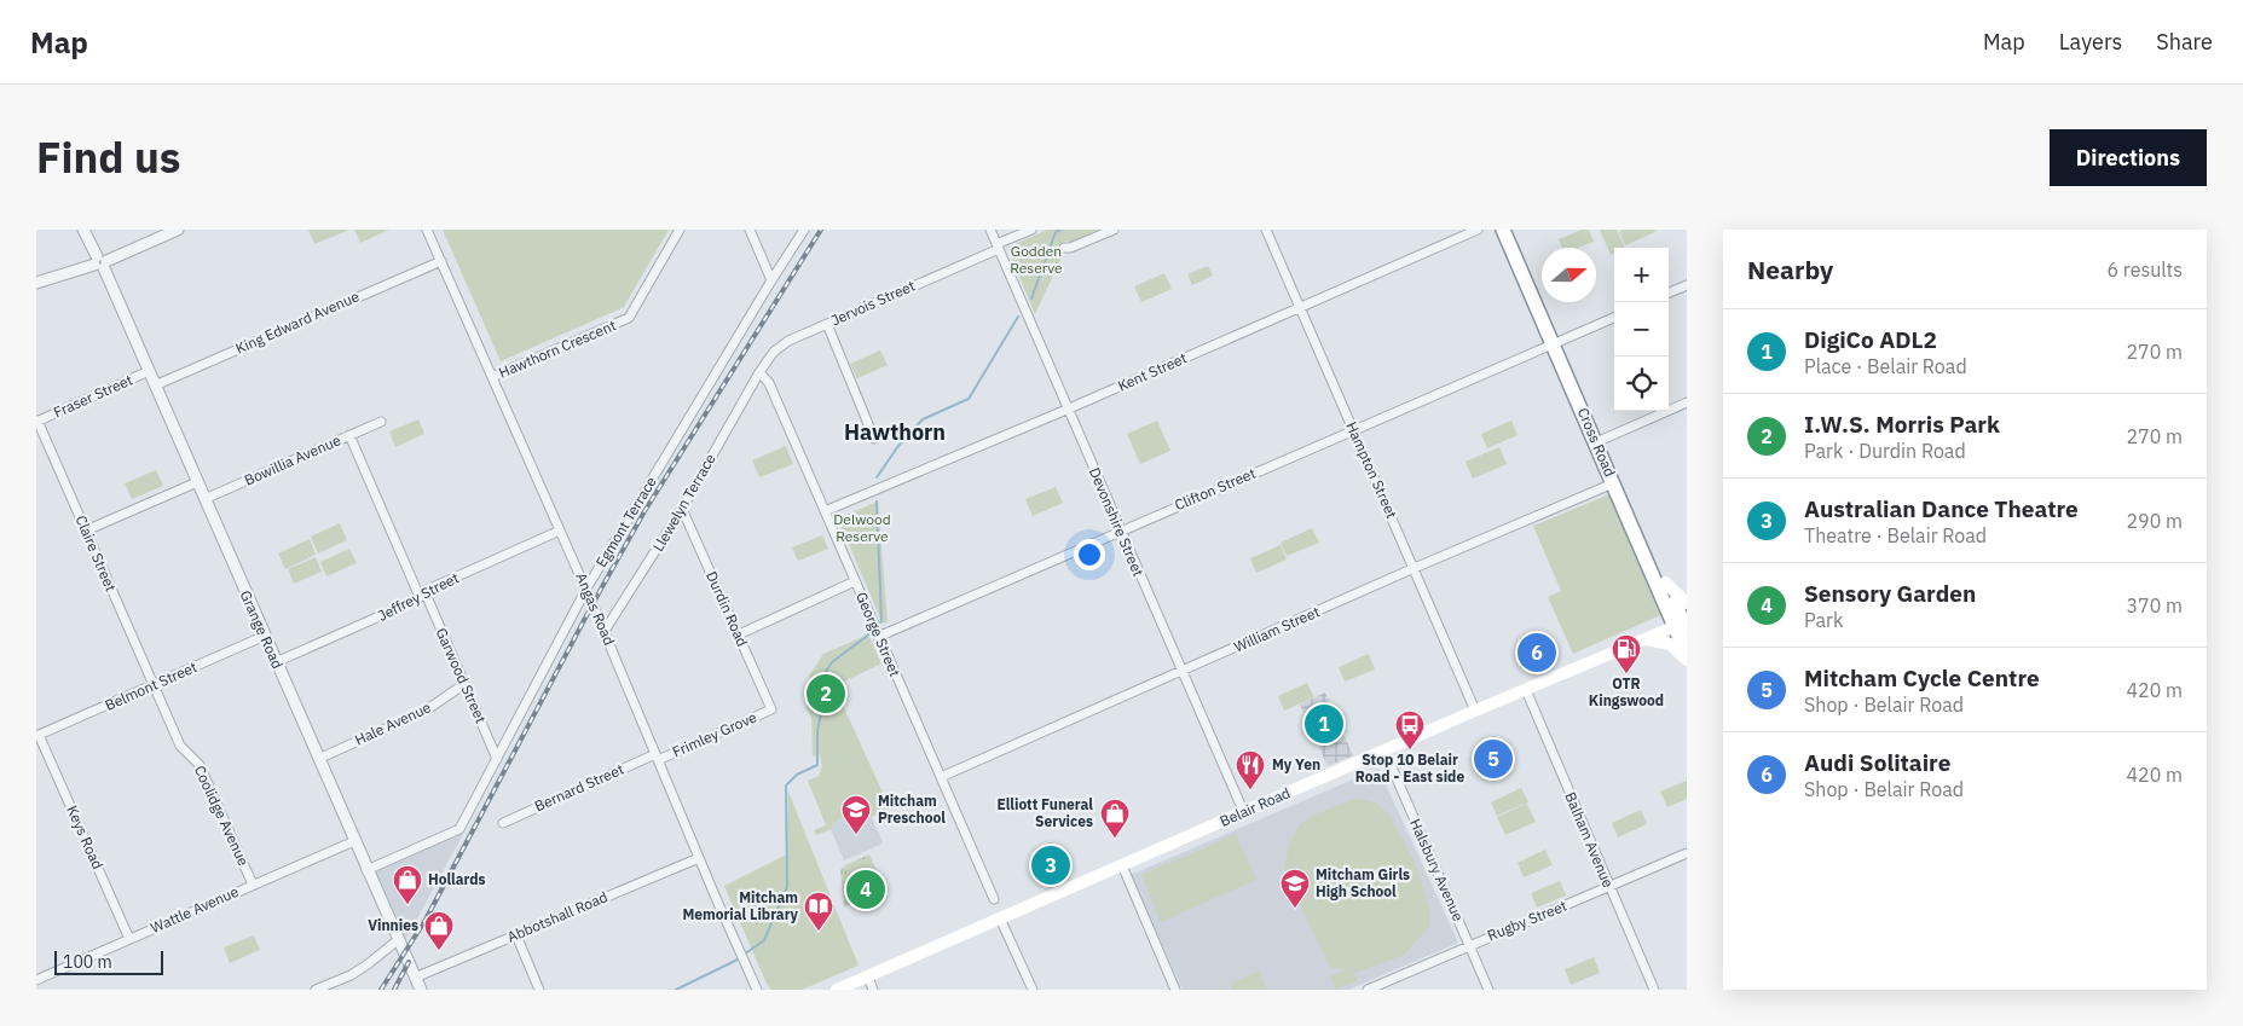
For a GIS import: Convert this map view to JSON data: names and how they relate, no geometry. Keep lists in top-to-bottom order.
{
  "streets": {
    "highway": ["Cross Road"],
    "main road": ["Belair Road"],
    "street": [
      "Jervois Street",
      "King Edward Avenue",
      "Hawthorn Crescent",
      "Kent Street",
      "Fraser Street",
      "Bowillia Avenue",
      "Hampton Street",
      "Clifton Street",
      "Llewelyn Terrace",
      "Egmont Terrace",
      "Devonshire Street",
      "Claire Street",
      "Jeffrey Street",
      "Angas Road",
      "Durdin Road",
      "Grange Road",
      "William Street",
      "George Street",
      "Garwood Street",
      "Belmont Street",
      "Hale Avenue",
      "Frimley Grove",
      "Bernard Street",
      "Coolidge Avenue",
      "Keys Road",
      "Balham Avenue",
      "Halsbury Avenue",
      "Wattle Avenue",
      "Abbotshall Road",
      "Rugby Street"
    ]
  },
  "crossings": [
    ["Jervois Street", "Llewelyn Terrace"],
    ["Jervois Street", "Devonshire Street"],
    ["Jervois Street", "George Street"],
    ["King Edward Avenue", "Angas Road"],
    ["King Edward Avenue", "Grange Road"],
    ["Hawthorn Crescent", "Angas Road"],
    ["Kent Street", "Hampton Street"],
    ["Kent Street", "Devonshire Street"],
    ["Kent Street", "George Street"],
    ["Fraser Street", "Claire Street"],
    ["Fraser Street", "Grange Road"],
    ["Cross Road", "Clifton Street"],
    ["Cross Road", "William Street"],
    ["Cross Road", "Belair Road"],
    ["Bowillia Avenue", "Grange Road"],
    ["Bowillia Avenue", "Garwood Street"],
    ["Hampton Street", "Clifton Street"],
    ["Hampton Street", "William Street"],
    ["Hampton Street", "Belair Road"],
    ["Clifton Street", "Devonshire Street"],
    ["Clifton Street", "George Street"],
    ["Llewelyn Terrace", "Angas Road"],
    ["Llewelyn Terrace", "Durdin Road"],
    ["Llewelyn Terrace", "George Street"],
    ["Egmont Terrace", "Angas Road"],
    ["Egmont Terrace", "Grange Road"],
    ["Egmont Terrace", "Garwood Street"],
    ["Devonshire Street", "William Street"],
    ["Devonshire Street", "Belair Road"],
    ["Claire Street", "Belmont Street"],
    ["Claire Street", "Coolidge Avenue"],
    ["Jeffrey Street", "Angas Road"],
    ["Jeffrey Street", "Grange Road"],
    ["Jeffrey Street", "Garwood Street"],
    ["Angas Road", "Frimley Grove"],
    ["Angas Road", "Bernard Street"],
    ["Angas Road", "Abbotshall Road"],
    ["Durdin Road", "Frimley Grove"],
    ["Grange Road", "Belmont Street"],
    ["Grange Road", "Hale Avenue"],
    ["Grange Road", "Wattle Avenue"],
    ["Grange Road", "Abbotshall Road"],
    ["William Street", "George Street"],
    ["Garwood Street", "Hale Avenue"],
    ["Belmont Street", "Coolidge Avenue"],
    ["Belmont Street", "Keys Road"],
    ["Frimley Grove", "Bernard Street"],
    ["Belair Road", "Balham Avenue"],
    ["Belair Road", "Halsbury Avenue"],
    ["Coolidge Avenue", "Wattle Avenue"],
    ["Keys Road", "Wattle Avenue"],
    ["Balham Avenue", "Rugby Street"],
    ["Halsbury Avenue", "Rugby Street"]
  ],
  "districts": ["Hawthorn"],
  "parks": ["Godden Reserve", "Delwood Reserve"],
  "places": {
    "fuel station": ["OTR Kingswood"],
    "bus stop": ["Stop 10 Belair Road - East side"],
    "restaurant": ["My Yen"],
    "school or university": ["Mitcham Preschool", "Mitcham Girls High School"],
    "shop": ["Elliott Funeral Services", "Hollards", "Vinnies"],
    "library": ["Mitcham Memorial Library"]
  },
  "scale_bar": "100 m",
  "north": "right",
  "page": {
    "header": "Map",
    "nav": ["Map", "Layers", "Share"],
    "title": "Find us",
    "buttons": "Directions",
    "heading": ["Nearby", "6 results"],
    "map_buttons": ["+", "−"],
    "list": [
      {
        "mark": "1",
        "name": "DigiCo ADL2",
        "note": "Place · Belair Road",
        "value": "270 m"
      },
      {
        "mark": "2",
        "name": "I.W.S. Morris Park",
        "note": "Park · Durdin Road",
        "value": "270 m"
      },
      {
        "mark": "3",
        "name": "Australian Dance Theatre",
        "note": "Theatre · Belair Road",
        "value": "290 m"
      },
      {
        "mark": "4",
        "name": "Sensory Garden",
        "note": "Park",
        "value": "370 m"
      },
      {
        "mark": "5",
        "name": "Mitcham Cycle Centre",
        "note": "Shop · Belair Road",
        "value": "420 m"
      },
      {
        "mark": "6",
        "name": "Audi Solitaire",
        "note": "Shop · Belair Road",
        "value": "420 m"
      }
    ],
    "pins": [
      "6",
      "2",
      "1",
      "5",
      "3",
      "4"
    ],
    "scale": "100 m"
  }
}
